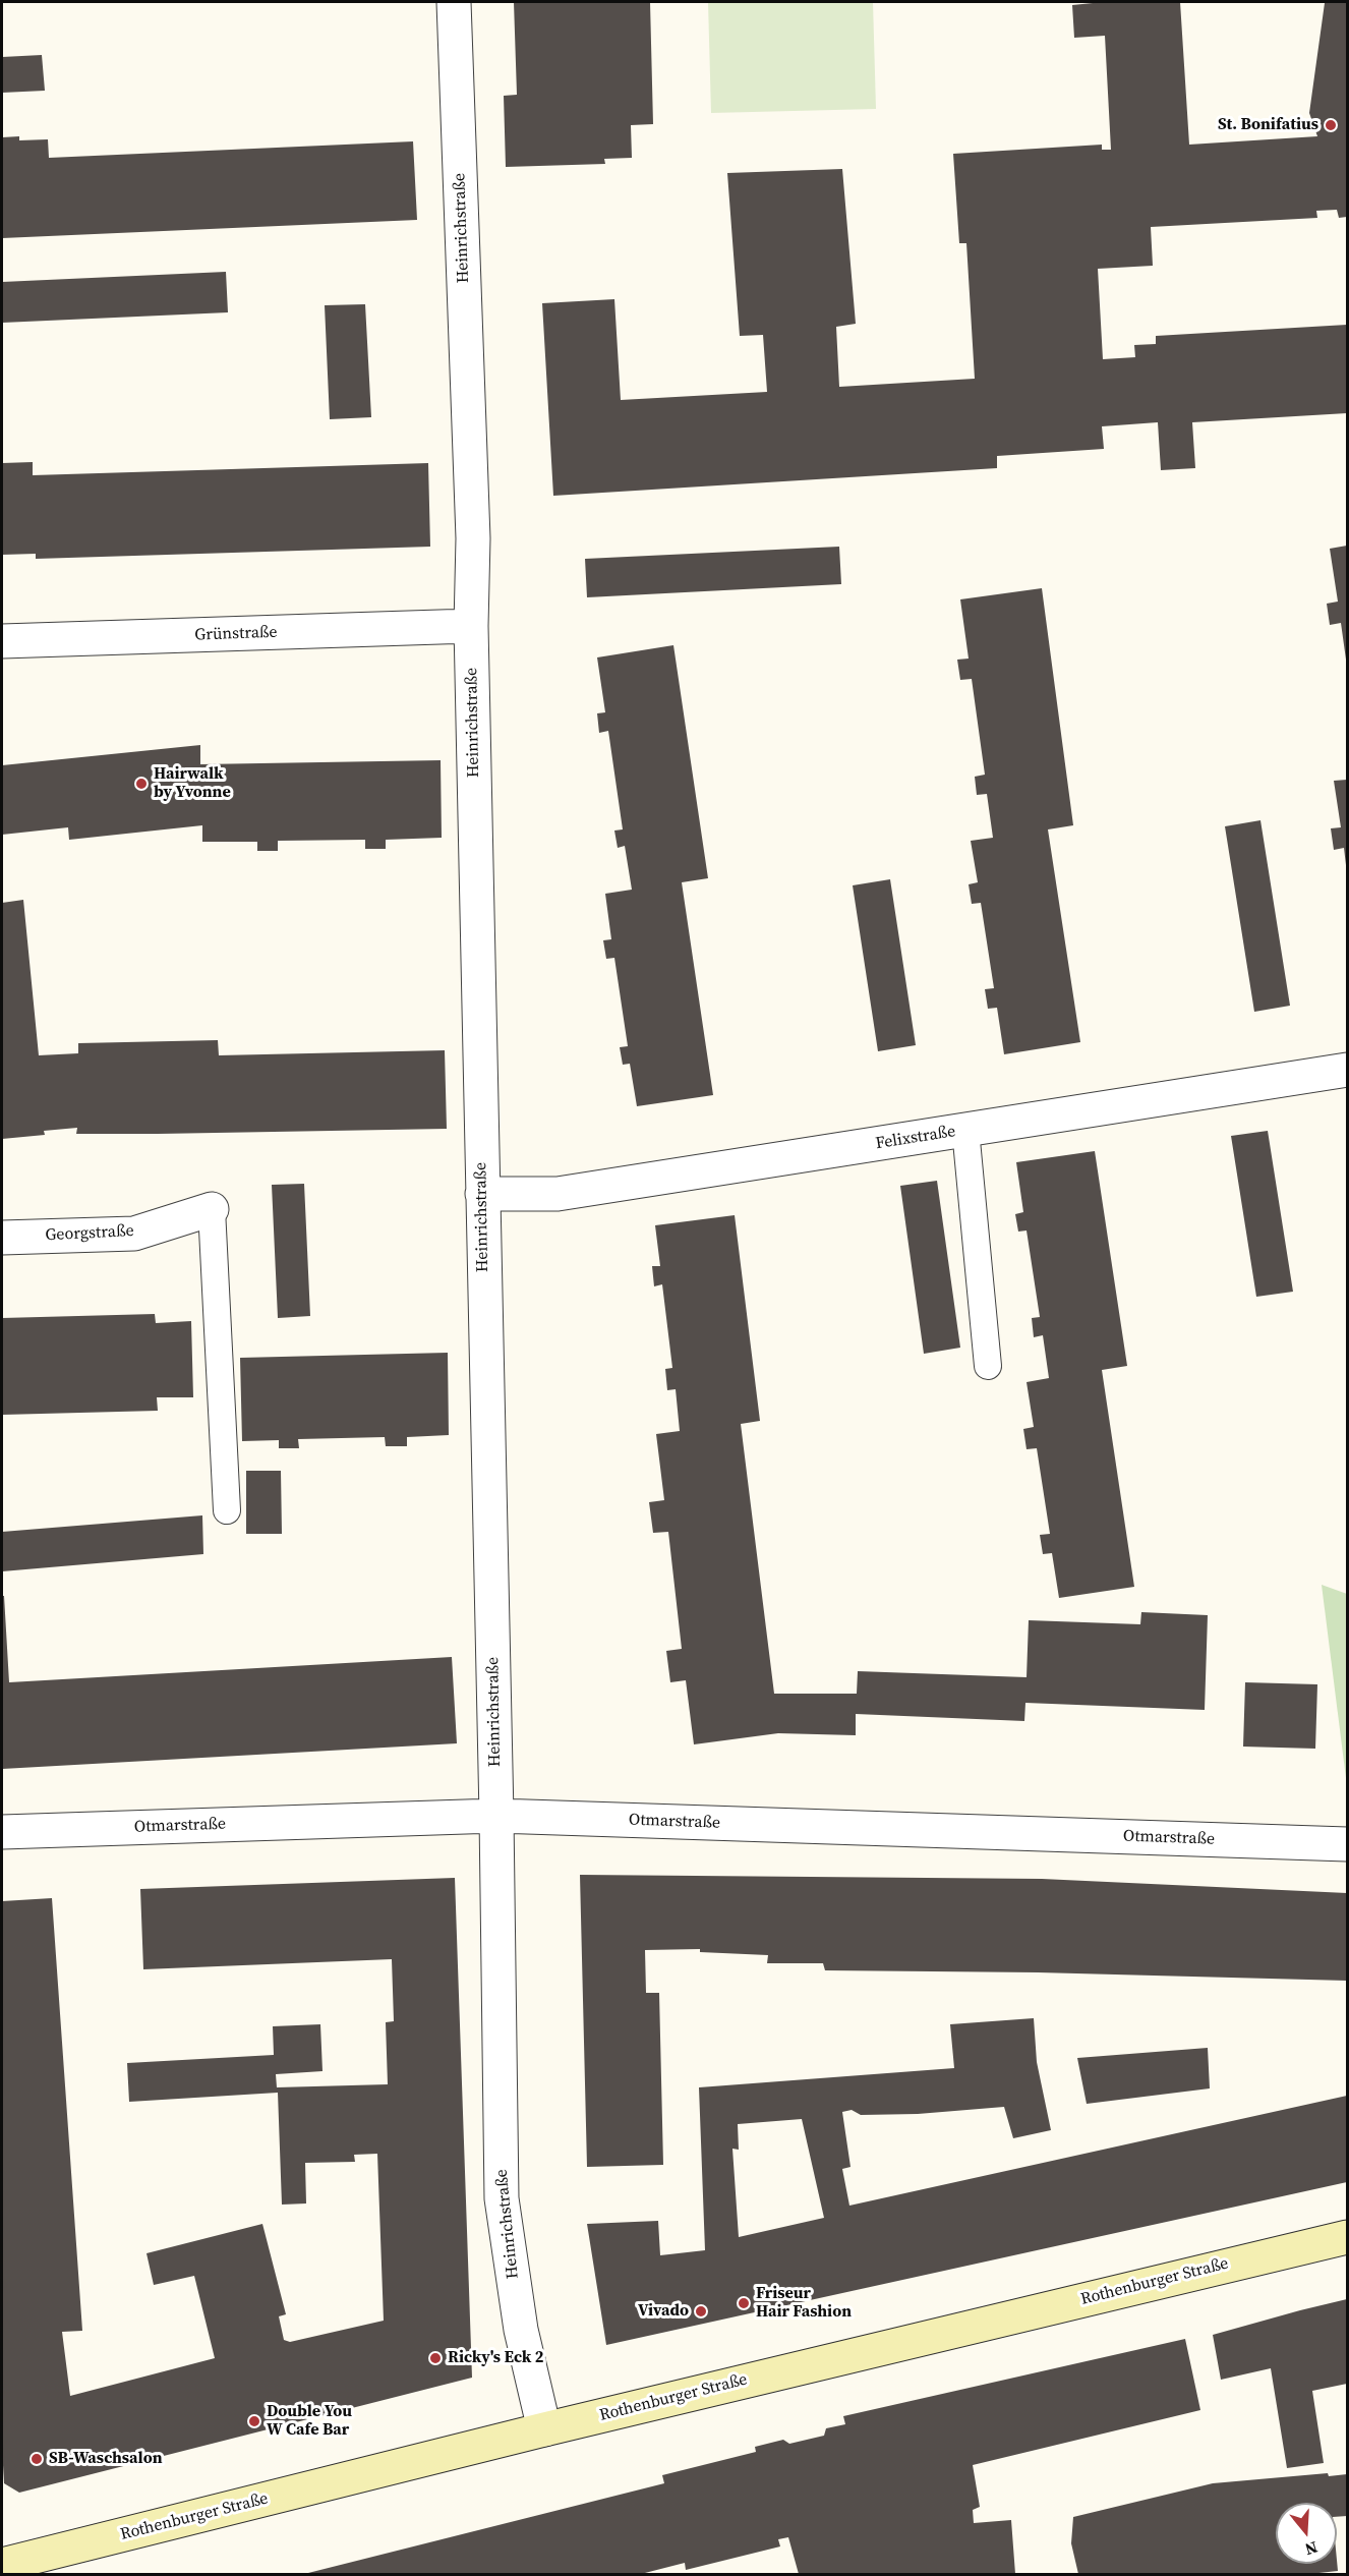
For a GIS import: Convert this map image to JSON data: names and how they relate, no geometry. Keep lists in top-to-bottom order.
{
  "streets": {
    "main road": ["Rothenburger Straße"],
    "street": [
      "Heinrichstraße",
      "Grünstraße",
      "Felixstraße",
      "Georgstraße",
      "Otmarstraße"
    ]
  },
  "crossings": [
    ["Heinrichstraße", "Grünstraße"],
    ["Heinrichstraße", "Felixstraße"],
    ["Heinrichstraße", "Otmarstraße"],
    ["Heinrichstraße", "Rothenburger Straße"]
  ],
  "places": [
    "St. Bonifatius",
    "Hairwalk by Yvonne",
    "Friseur Hair Fashion",
    "Vivado",
    "Ricky's Eck 2",
    "Double You W Cafe Bar",
    "SB-Waschsalon"
  ],
  "north": "bottom"
}
